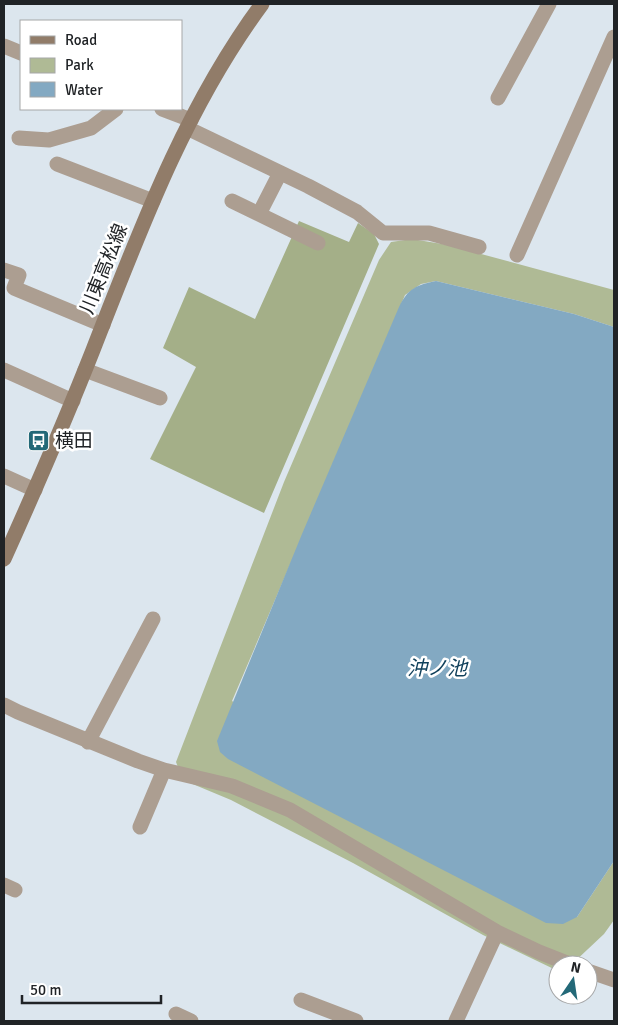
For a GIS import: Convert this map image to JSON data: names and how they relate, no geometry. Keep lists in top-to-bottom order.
{
  "streets": {
    "main road": ["川東高松線"]
  },
  "water": ["沖ノ池"],
  "places": {
    "bus stop": ["横田"]
  },
  "legend": ["Road", "Park", "Water"],
  "scale_bar": "50 m",
  "north": "top"
}
